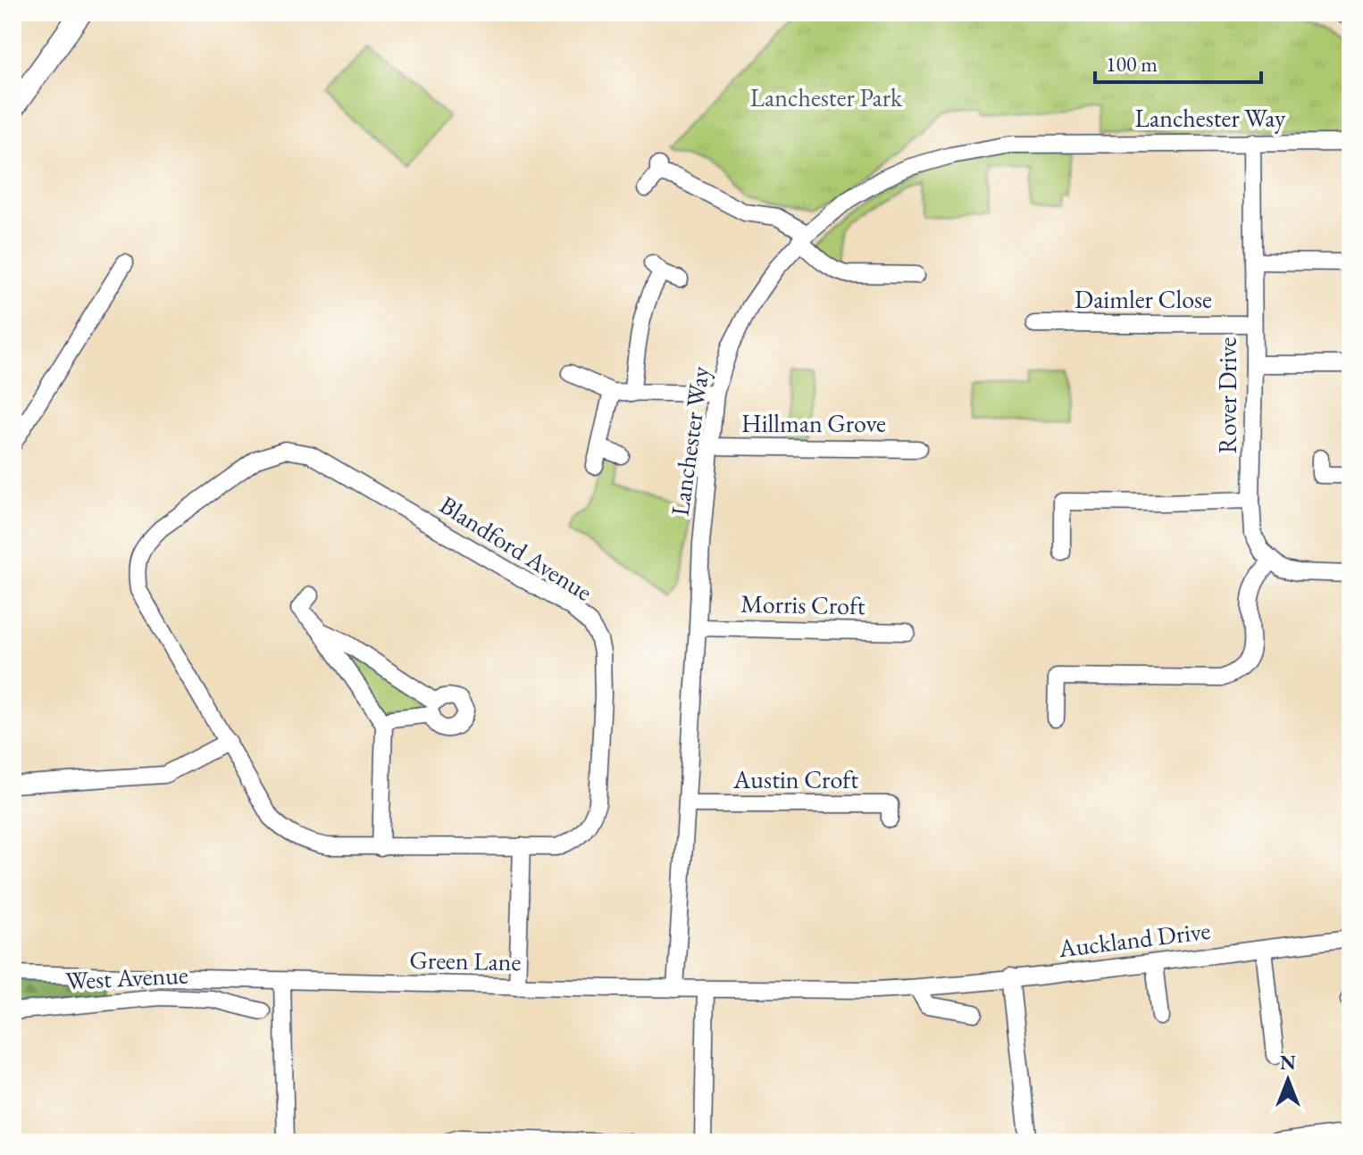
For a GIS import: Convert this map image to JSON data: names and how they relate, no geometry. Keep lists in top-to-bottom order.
{
  "streets": {
    "street": [
      "Lanchester Way",
      "Daimler Close",
      "Rover Drive",
      "Hillman Grove",
      "Blandford Avenue",
      "Morris Croft",
      "Austin Croft",
      "Auckland Drive",
      "Green Lane",
      "West Avenue"
    ]
  },
  "crossings": [
    ["Lanchester Way", "Rover Drive"],
    ["Lanchester Way", "Hillman Grove"],
    ["Lanchester Way", "Morris Croft"],
    ["Lanchester Way", "Austin Croft"],
    ["Lanchester Way", "Green Lane"],
    ["Daimler Close", "Rover Drive"],
    ["Auckland Drive", "Green Lane"]
  ],
  "parks": ["Lanchester Park"],
  "scale_bar": "100 m",
  "north": "top"
}
